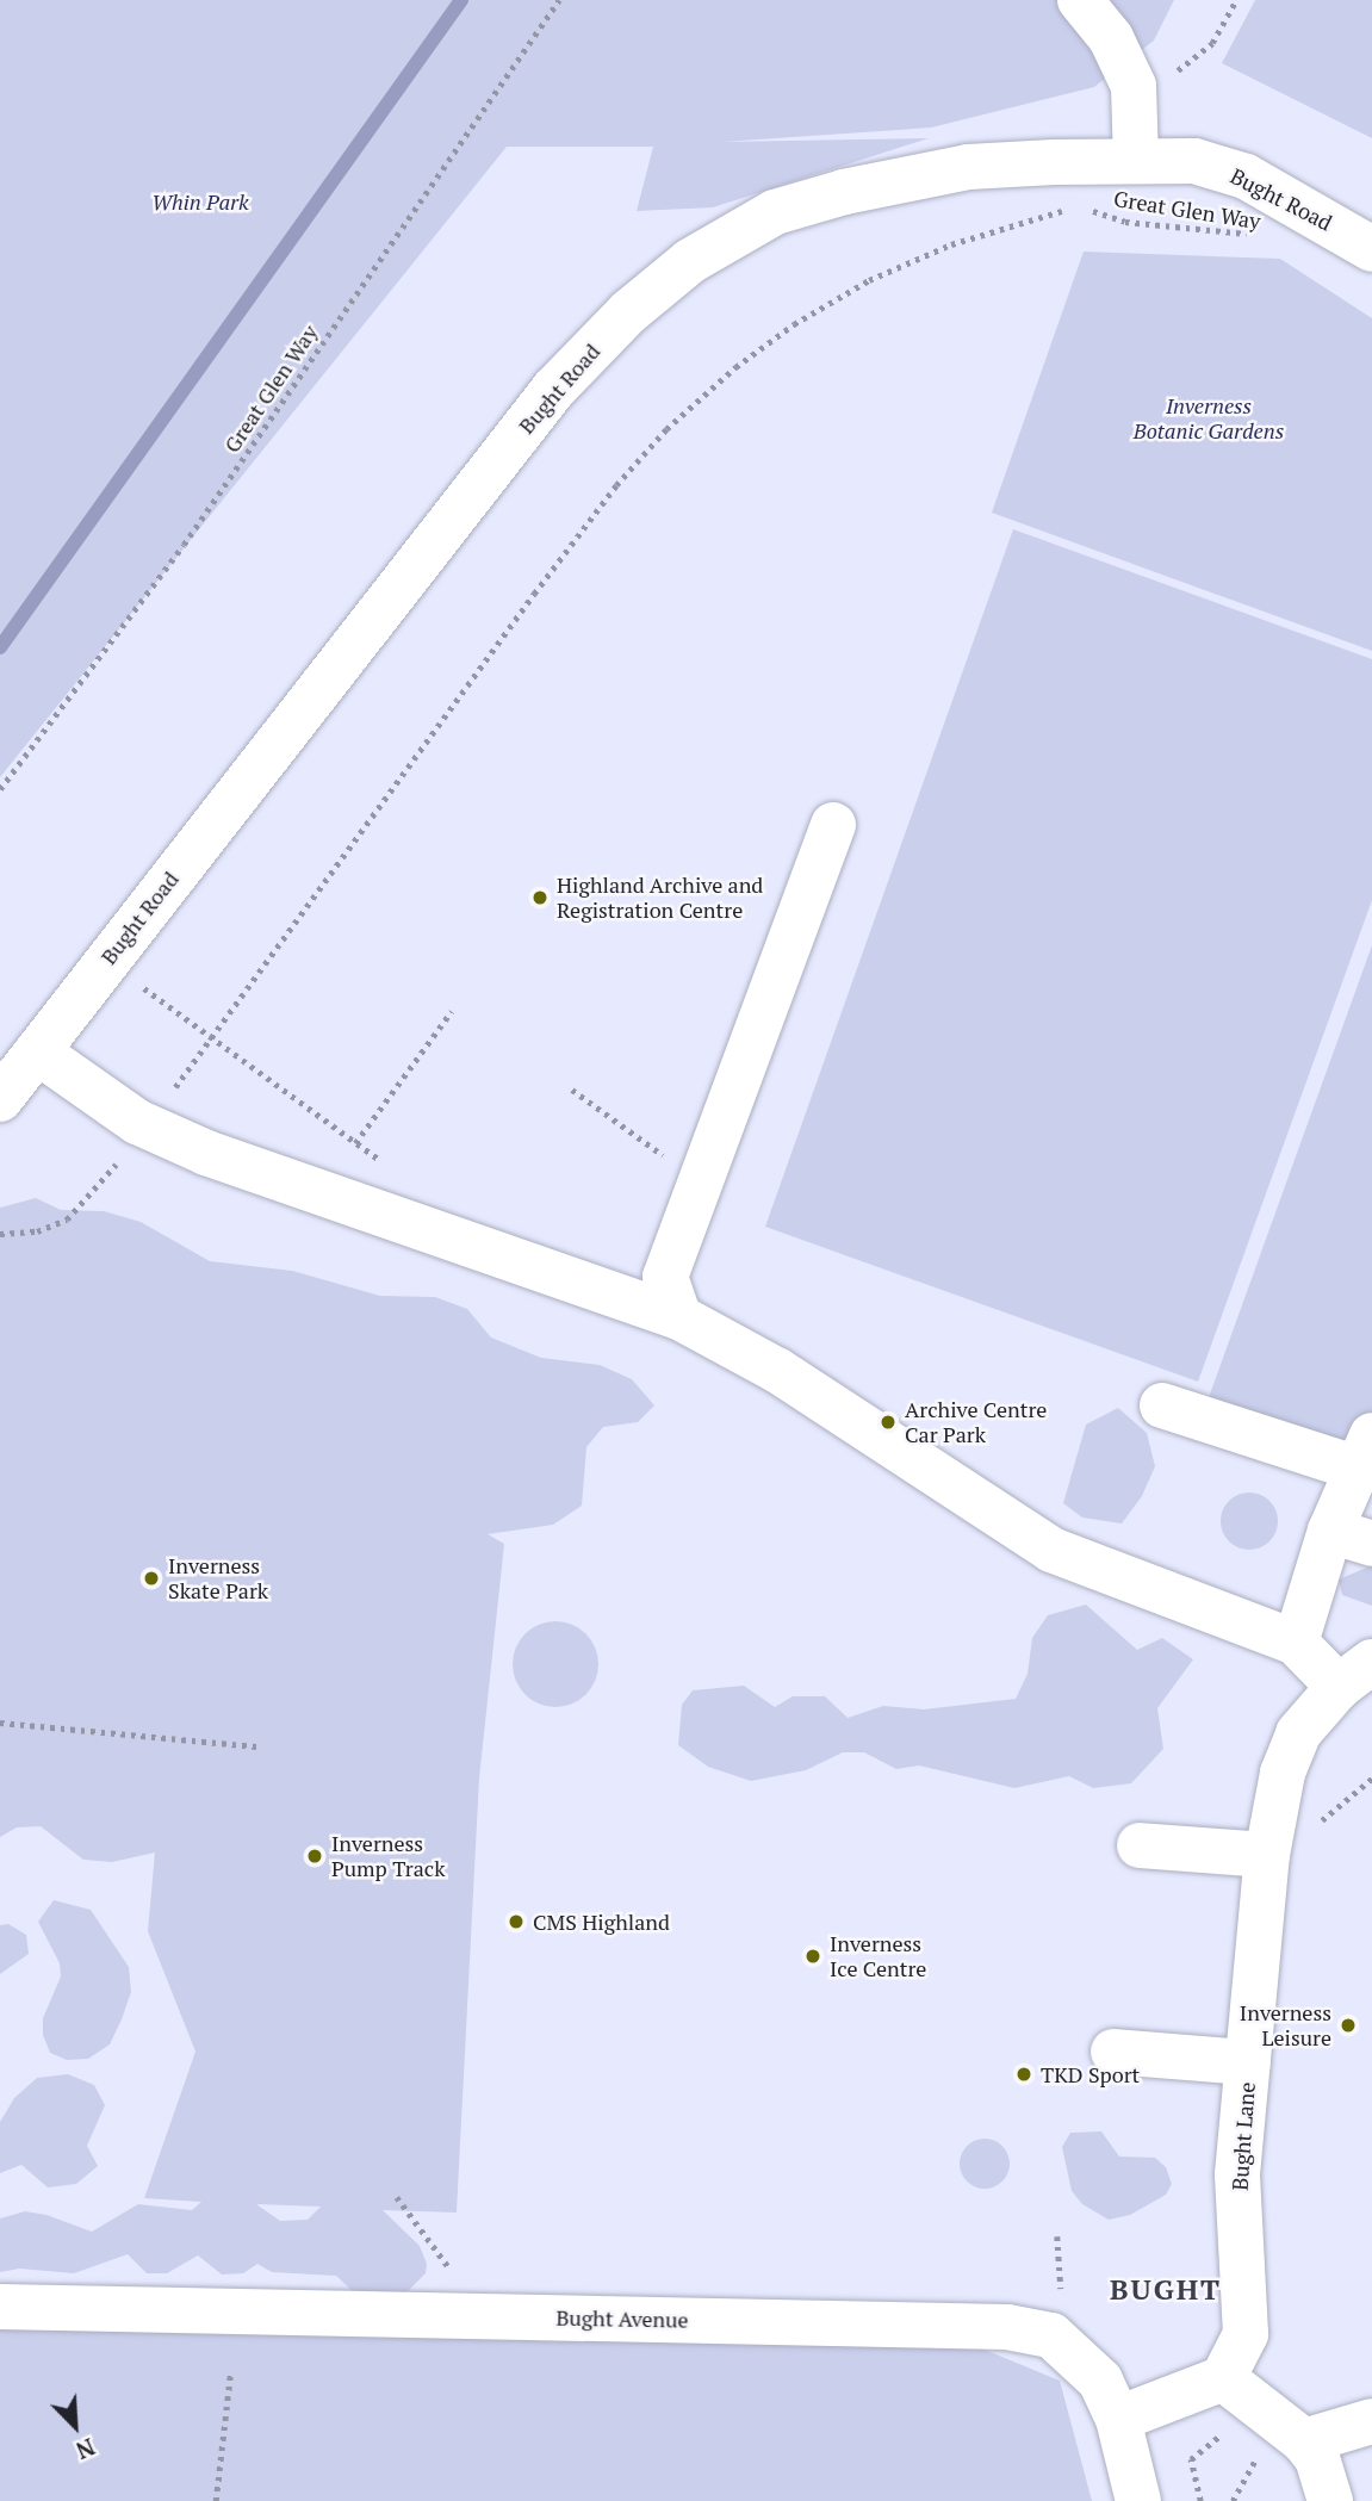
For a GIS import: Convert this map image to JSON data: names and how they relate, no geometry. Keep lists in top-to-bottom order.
{
  "streets": {
    "street": ["Bught Road", "Bught Lane", "Bught Avenue"],
    "path": ["Great Glen Way"]
  },
  "districts": ["BUGHT"],
  "parks": ["Whin Park", "Inverness Botanic Gardens"],
  "places": [
    "Highland Archive and Registration Centre",
    "Archive Centre Car Park",
    "Inverness Skate Park",
    "Inverness Pump Track",
    "CMS Highland",
    "Inverness Ice Centre",
    "Inverness Leisure",
    "TKD Sport"
  ],
  "north": "bottom right"
}
